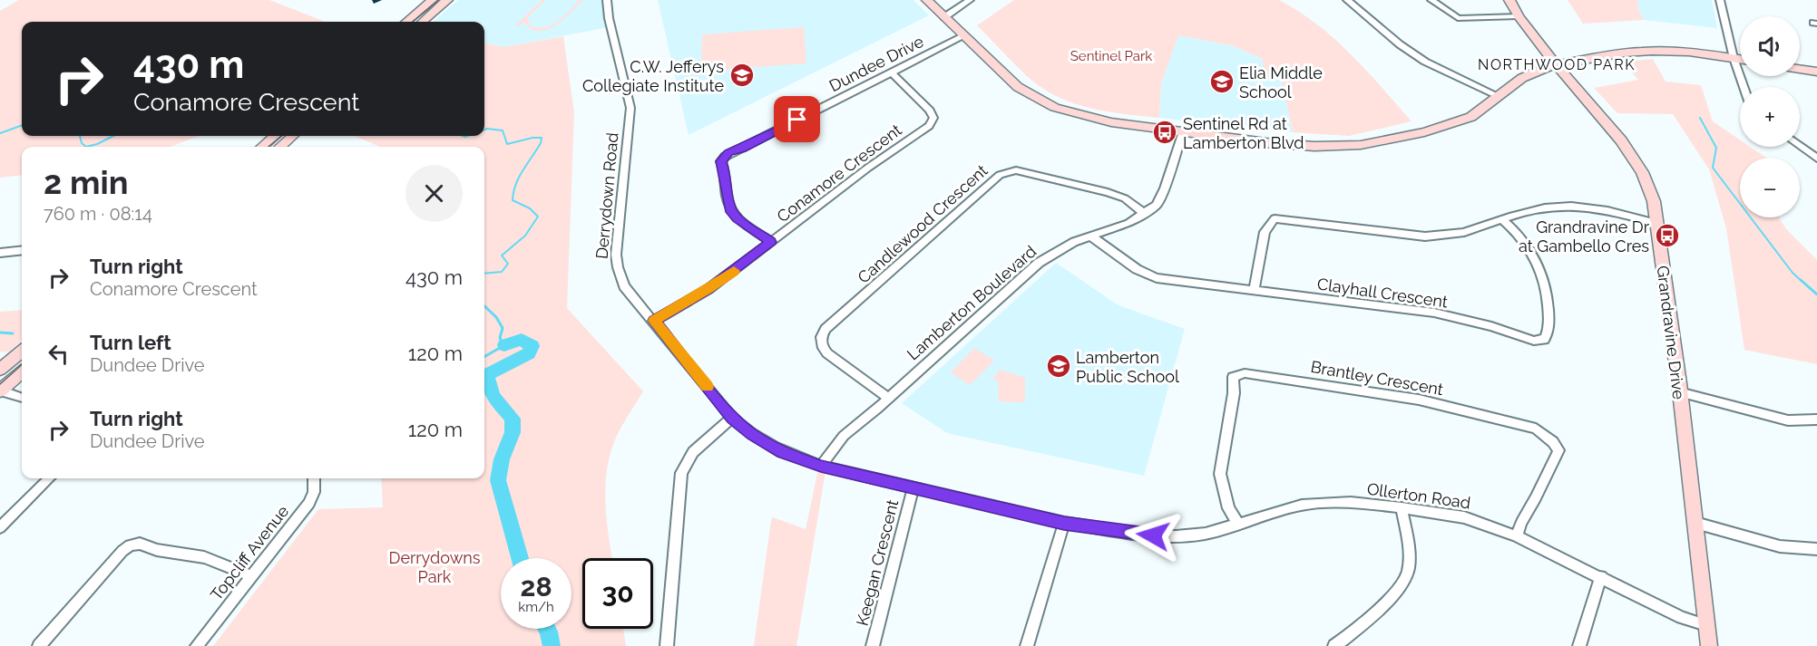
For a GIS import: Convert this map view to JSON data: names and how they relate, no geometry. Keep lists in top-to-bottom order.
{
  "streets": {
    "street": [
      "Dundee Drive",
      "Conamore Crescent",
      "Derrydown Road",
      "Candlewood Crescent",
      "Clayhall Crescent",
      "Lamberton Boulevard",
      "Grandravine Drive",
      "Brantley Crescent",
      "Ollerton Road",
      "Topcliff Avenue",
      "Keegan Crescent"
    ]
  },
  "crossings": [
    ["Dundee Drive", "Conamore Crescent"],
    ["Conamore Crescent", "Derrydown Road"],
    ["Derrydown Road", "Lamberton Boulevard"],
    ["Derrydown Road", "Ollerton Road"],
    ["Derrydown Road", "Keegan Crescent"],
    ["Candlewood Crescent", "Lamberton Boulevard"],
    ["Clayhall Crescent", "Lamberton Boulevard"],
    ["Grandravine Drive", "Ollerton Road"],
    ["Brantley Crescent", "Ollerton Road"]
  ],
  "districts": ["NORTHWOOD PARK"],
  "parks": ["Sentinel Park", "Derrydowns Park"],
  "places": {
    "school or university": ["C.W. Jefferys Collegiate Institute", "Elia Middle School", "Lamberton Public School"],
    "bus stop": ["Sentinel Rd at Lamberton Blvd", "Grandravine Dr at Gambello Cres"]
  },
  "page": {
    "map_buttons": ["+", "−"],
    "turn": ["430 m", "Conamore Crescent"],
    "heading": ["2 min", "760 m · 08:14"],
    "list": [
      {
        "name": "Turn right",
        "note": "Conamore Crescent",
        "value": "430 m"
      },
      {
        "name": "Turn left",
        "note": "Dundee Drive",
        "value": "120 m"
      },
      {
        "name": "Turn right",
        "note": "Dundee Drive",
        "value": "120 m"
      }
    ],
    "speed": "28 km/h",
    "limit": "30"
  }
}
